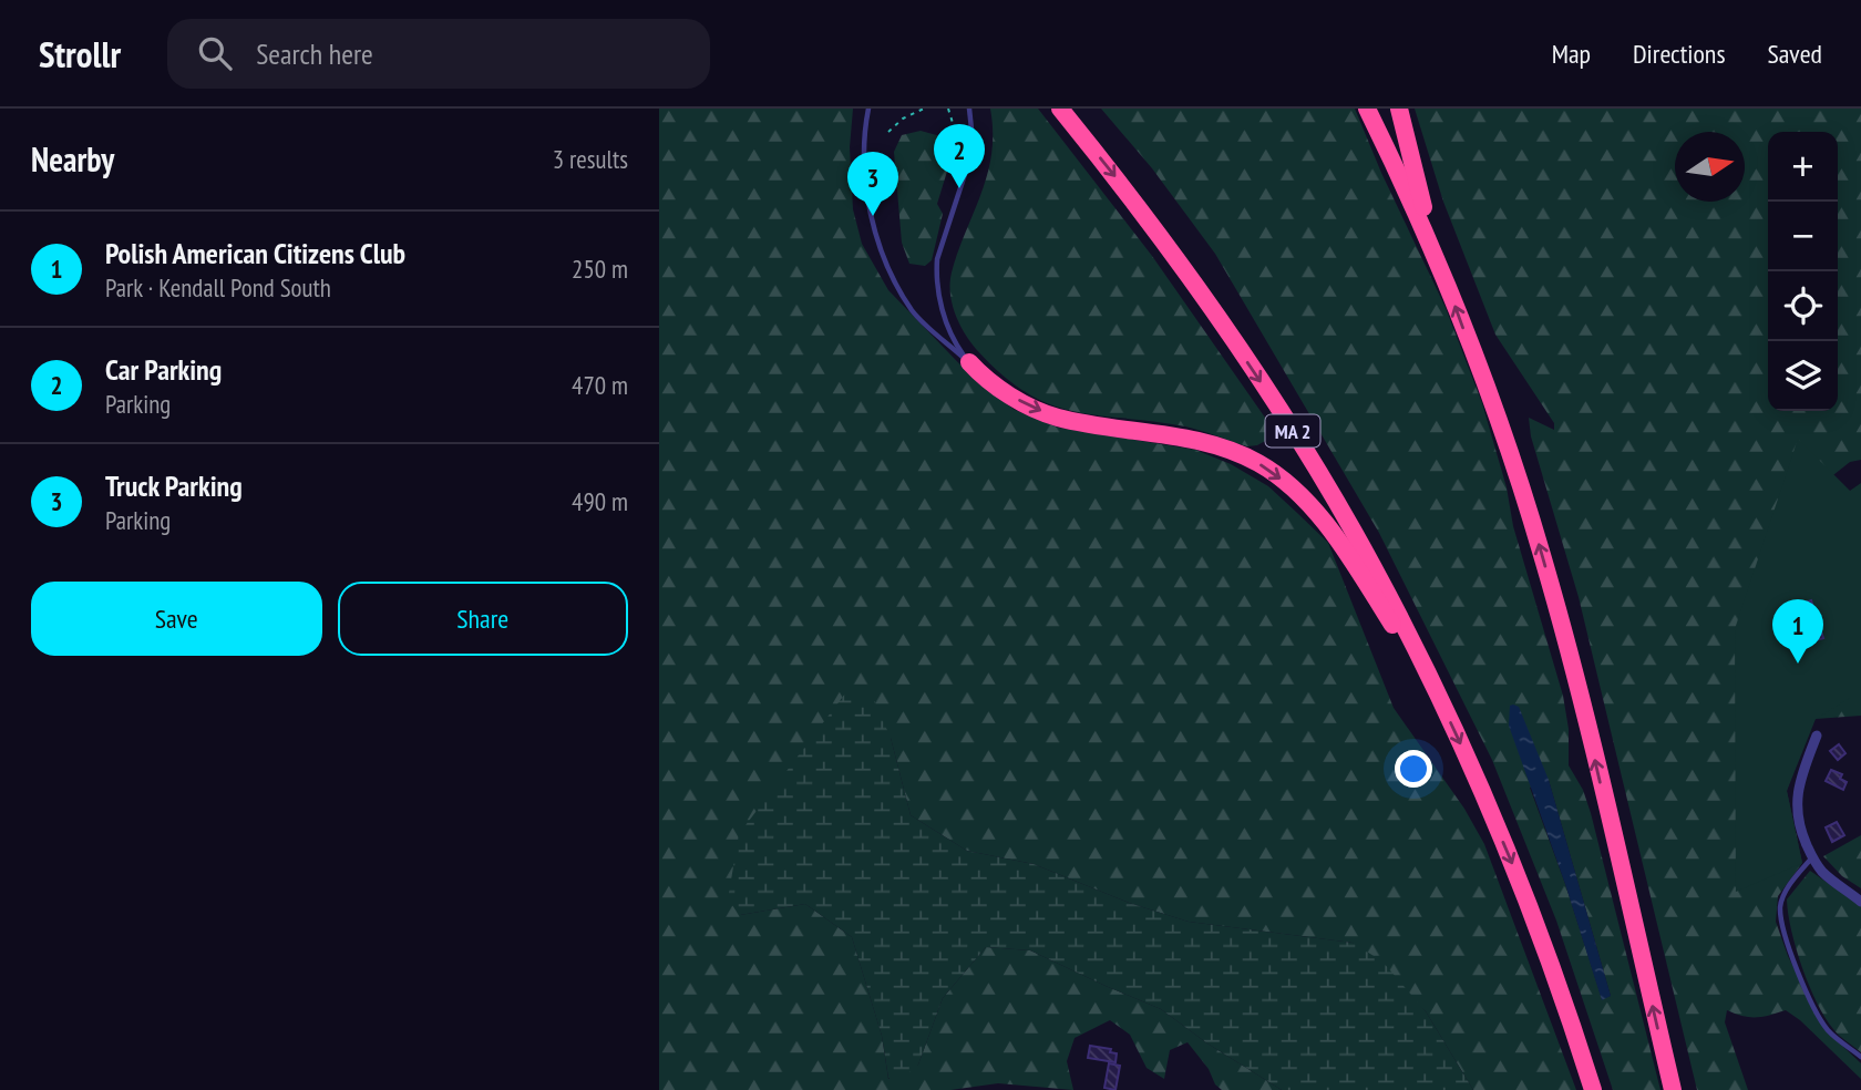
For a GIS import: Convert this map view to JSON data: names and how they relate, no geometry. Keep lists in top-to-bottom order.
{
  "streets": {
    "highway": ["MA 2"]
  },
  "north": "right",
  "page": {
    "header": "Strollr",
    "search": "Search here",
    "nav": ["Map", "Directions", "Saved"],
    "heading": ["Nearby", "3 results"],
    "pins": ["2", "3", "1"],
    "map_buttons": ["+", "−"],
    "list": [
      {
        "mark": "1",
        "name": "Polish American Citizens Club",
        "note": "Park · Kendall Pond South",
        "value": "250 m"
      },
      {
        "mark": "2",
        "name": "Car Parking",
        "note": "Parking",
        "value": "470 m"
      },
      {
        "mark": "3",
        "name": "Truck Parking",
        "note": "Parking",
        "value": "490 m"
      }
    ],
    "buttons": ["Save", "Share"]
  }
}
